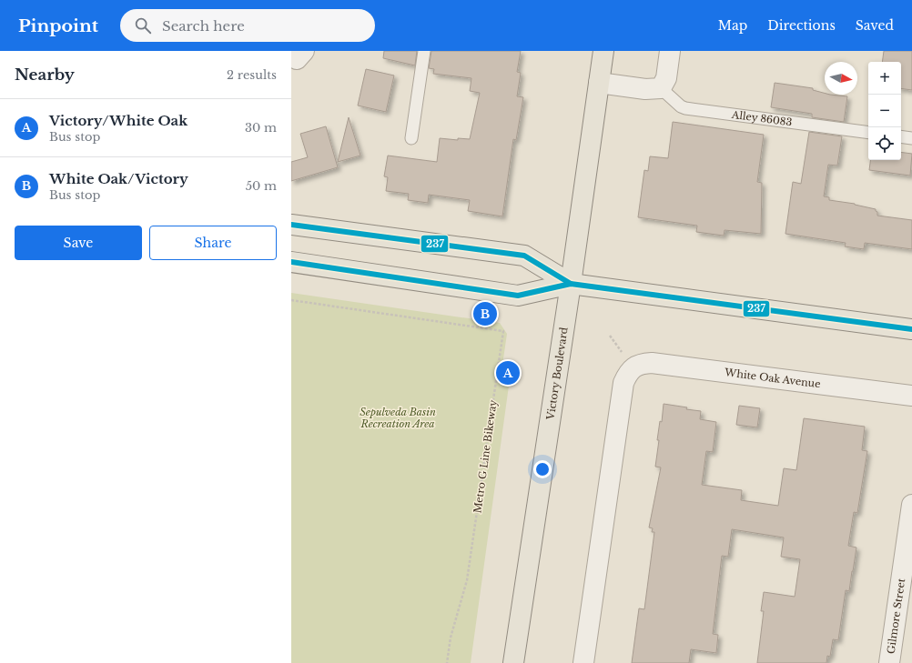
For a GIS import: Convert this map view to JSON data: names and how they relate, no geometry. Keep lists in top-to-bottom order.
{
  "streets": {
    "main road": ["Victory Boulevard"],
    "street": ["White Oak Avenue", "Gilmore Street"],
    "lane": ["Alley 86083"],
    "path": ["Metro G Line Bikeway"]
  },
  "parks": ["Sepulveda Basin Recreation Area"],
  "lines": ["transit line 237"],
  "north": "right",
  "page": {
    "header": "Pinpoint",
    "search": "Search here",
    "nav": ["Map", "Directions", "Saved"],
    "heading": ["Nearby", "2 results"],
    "map_buttons": ["+", "−"],
    "list": [
      {
        "mark": "A",
        "name": "Victory/White Oak",
        "note": "Bus stop",
        "value": "30 m"
      },
      {
        "mark": "B",
        "name": "White Oak/Victory",
        "note": "Bus stop",
        "value": "50 m"
      }
    ],
    "buttons": ["Save", "Share"],
    "pins": ["B", "A"]
  }
}
